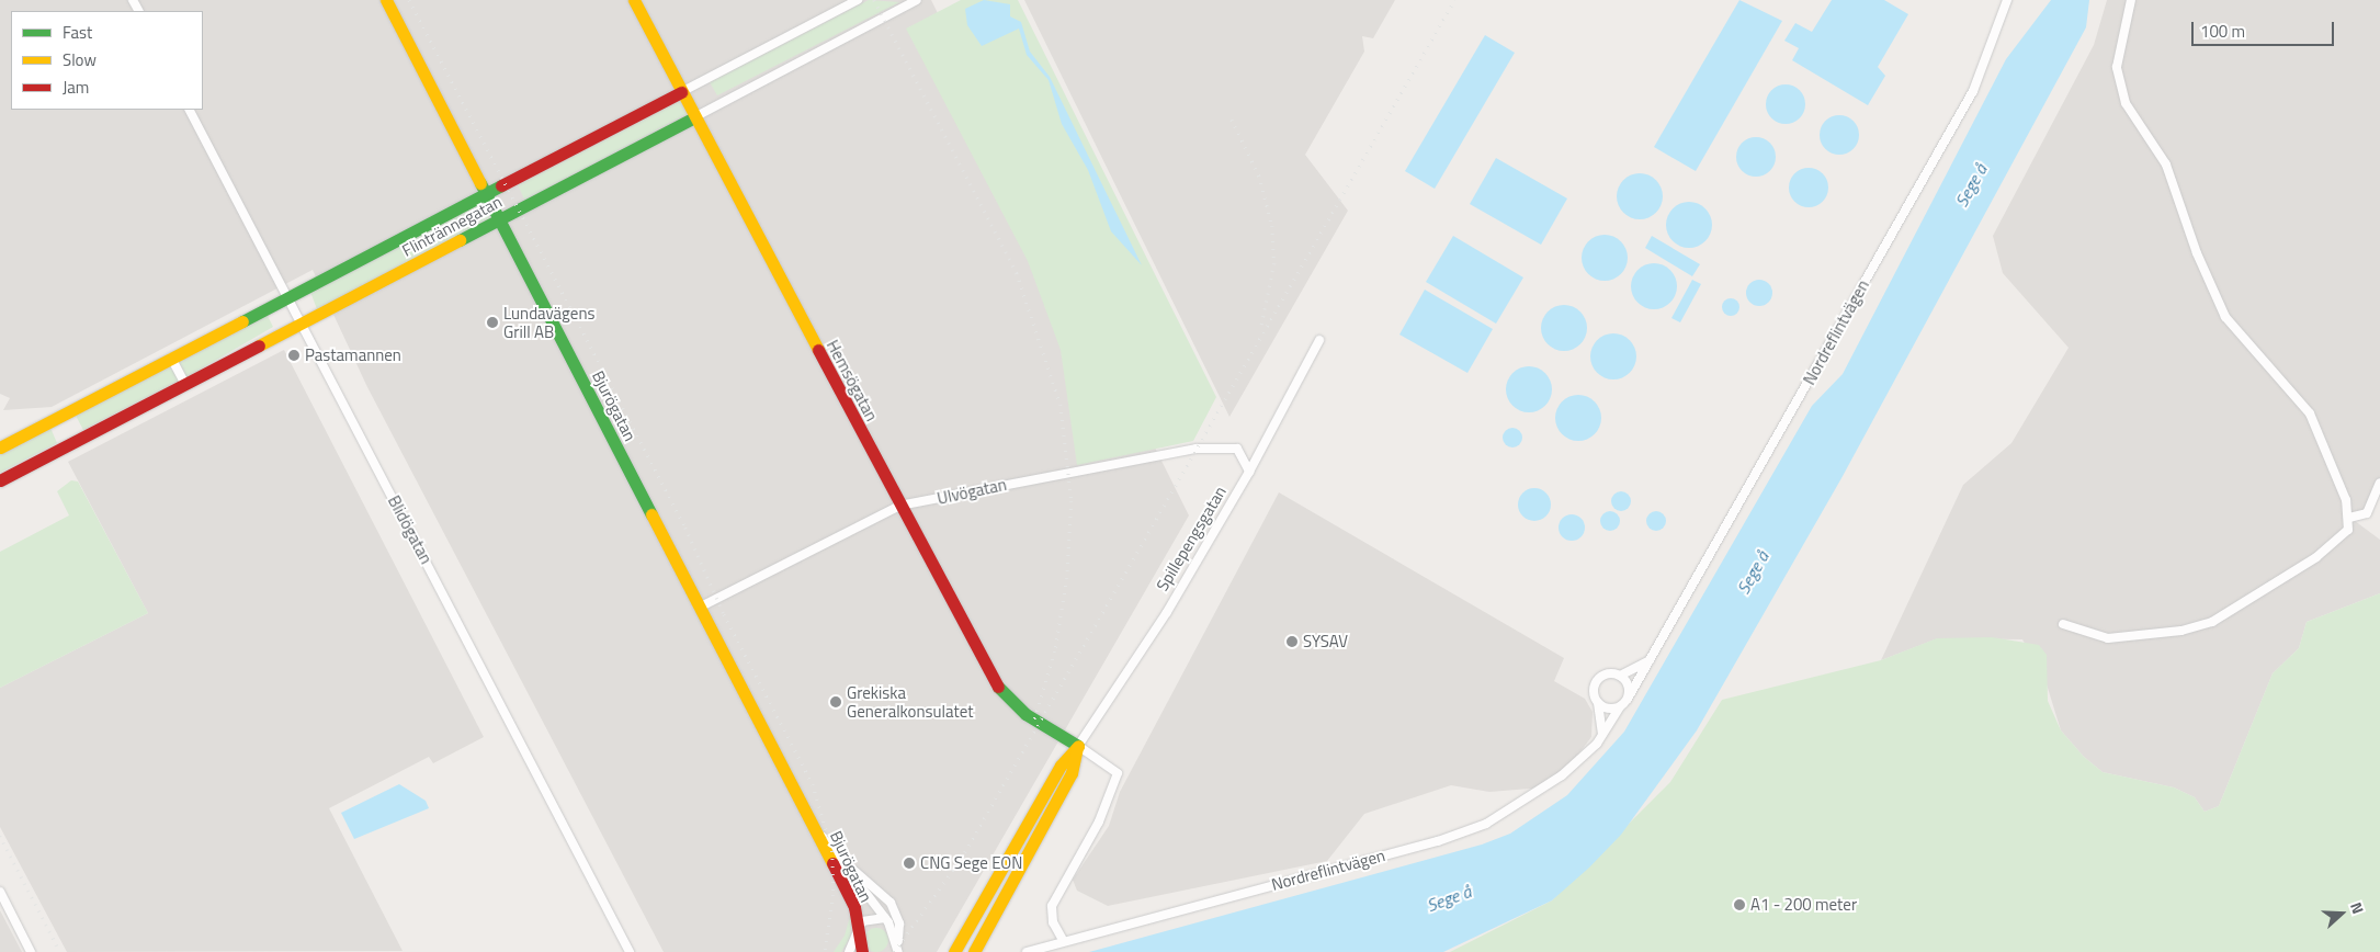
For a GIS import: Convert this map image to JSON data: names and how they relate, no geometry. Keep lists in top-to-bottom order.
{
  "streets": {
    "street": [
      "Flintrännegatan",
      "Nordreflintvägen",
      "Hemsögatan",
      "Bjurögatan",
      "Ulvögatan",
      "Blidögatan",
      "Spillepengsgatan"
    ]
  },
  "crossings": [
    ["Flintrännegatan", "Hemsögatan"],
    ["Flintrännegatan", "Bjurögatan"],
    ["Flintrännegatan", "Blidögatan"],
    ["Hemsögatan", "Ulvögatan"],
    ["Hemsögatan", "Spillepengsgatan"],
    ["Bjurögatan", "Ulvögatan"],
    ["Ulvögatan", "Spillepengsgatan"]
  ],
  "water": ["Sege å"],
  "places": [
    "Lundavägens Grill AB",
    "Pastamannen",
    "SYSAV",
    "Grekiska Generalkonsulatet",
    "CNG Sege EON",
    "A1 - 200 meter"
  ],
  "legend": ["Fast", "Slow", "Jam"],
  "scale_bar": "100 m",
  "north": "right"
}
